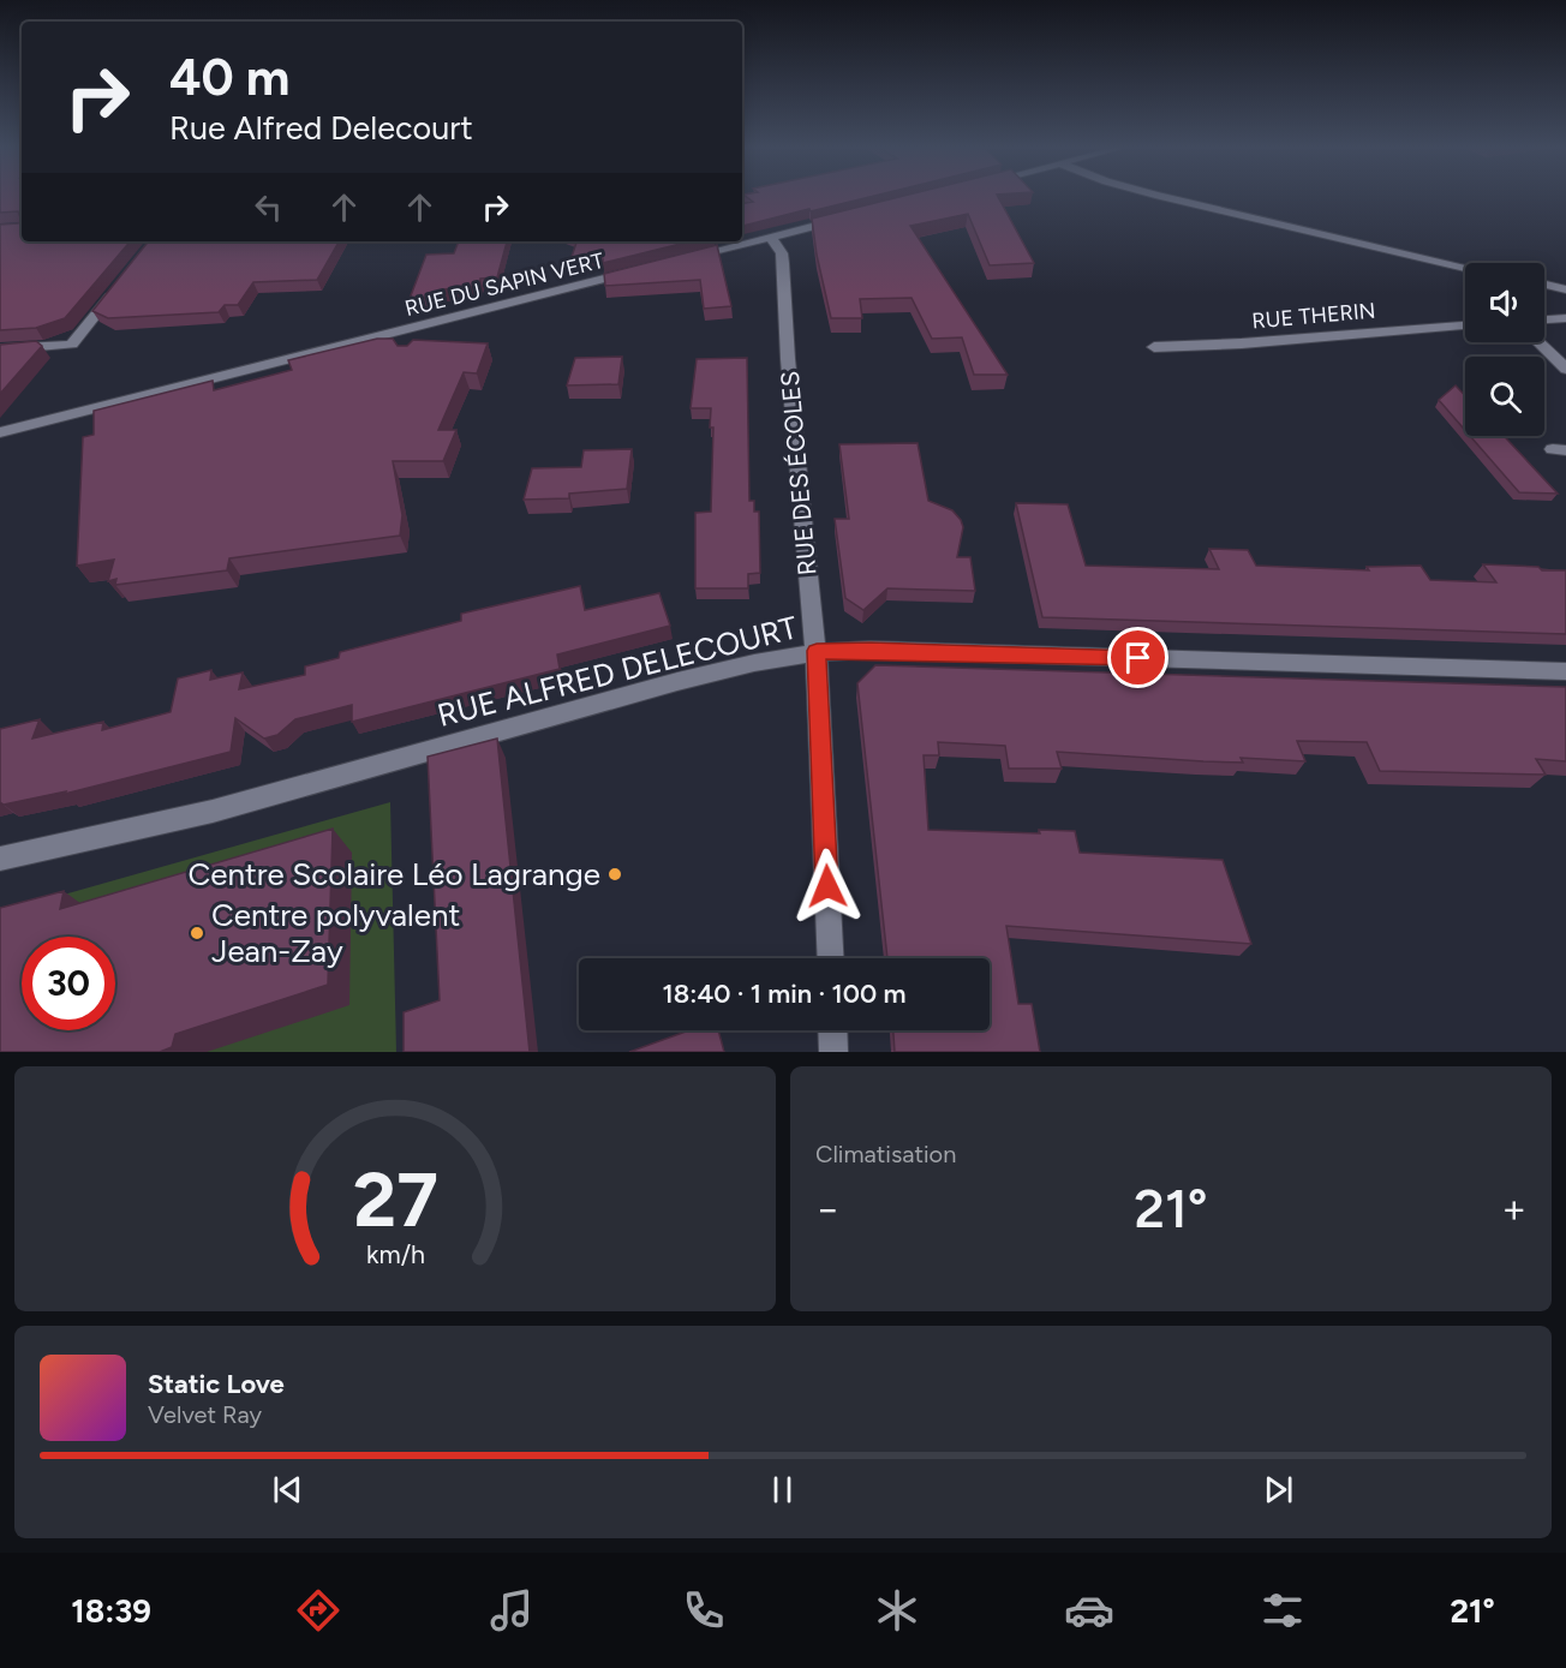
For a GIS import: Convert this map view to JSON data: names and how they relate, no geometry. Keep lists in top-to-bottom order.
{
  "streets": {
    "street": [
      "RUE DU SAPIN VERT",
      "RUE THERIN",
      "RUE DES ÉCOLES",
      "RUE ALFRED DELECOURT"
    ]
  },
  "crossings": [
    ["RUE DES ÉCOLES", "RUE ALFRED DELECOURT"]
  ],
  "places": ["Centre Scolaire Léo Lagrange", "Centre polyvalent Jean-Zay"],
  "page": {
    "turn": ["40 m", "Rue Alfred Delecourt"],
    "limit": "30",
    "trip": "18:40 · 1 min · 100 m",
    "tile": "Climatisation",
    "heat": ["−", "21°", "+"],
    "song": ["Static Love", "Velvet Ray"],
    "tabs": ["18:39", "21°"],
    "gauge": ["27", "km/h"]
  }
}
